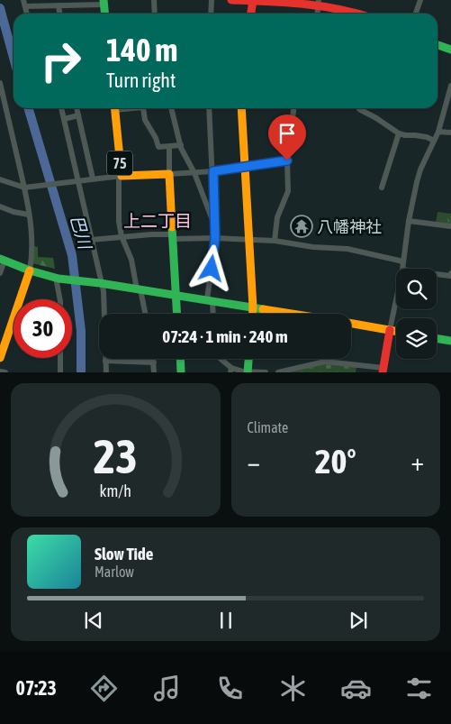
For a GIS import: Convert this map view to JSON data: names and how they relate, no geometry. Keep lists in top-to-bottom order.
{
  "streets": {
    "main road": ["75"]
  },
  "districts": ["上二丁目"],
  "water": ["巴川"],
  "places": {
    "temple": ["八幡神社"]
  },
  "page": {
    "turn": ["140 m", "Turn right"],
    "limit": "30",
    "trip": "07:24 · 1 min · 240 m",
    "tile": "Climate",
    "heat": ["−", "20°", "+"],
    "song": ["Slow Tide", "Marlow"],
    "tabs": "07:23",
    "gauge": ["23", "km/h"]
  }
}
